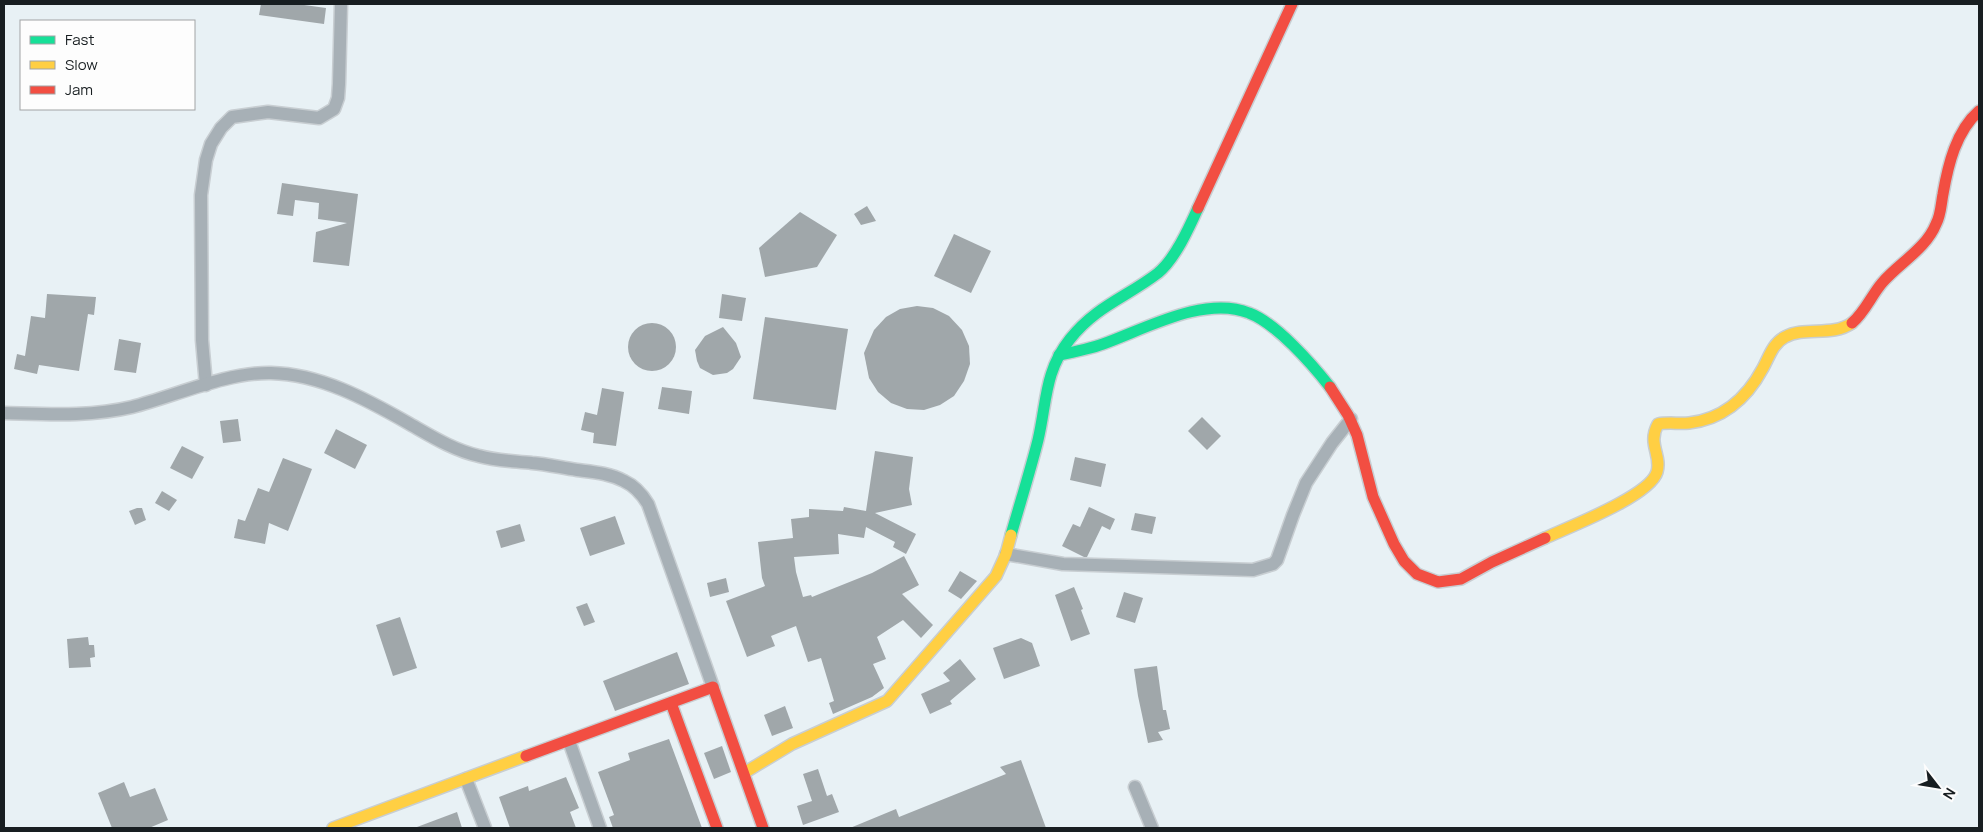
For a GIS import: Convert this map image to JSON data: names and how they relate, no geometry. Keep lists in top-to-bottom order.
{
  "legend": ["Fast", "Slow", "Jam"],
  "north": "bottom right"
}
